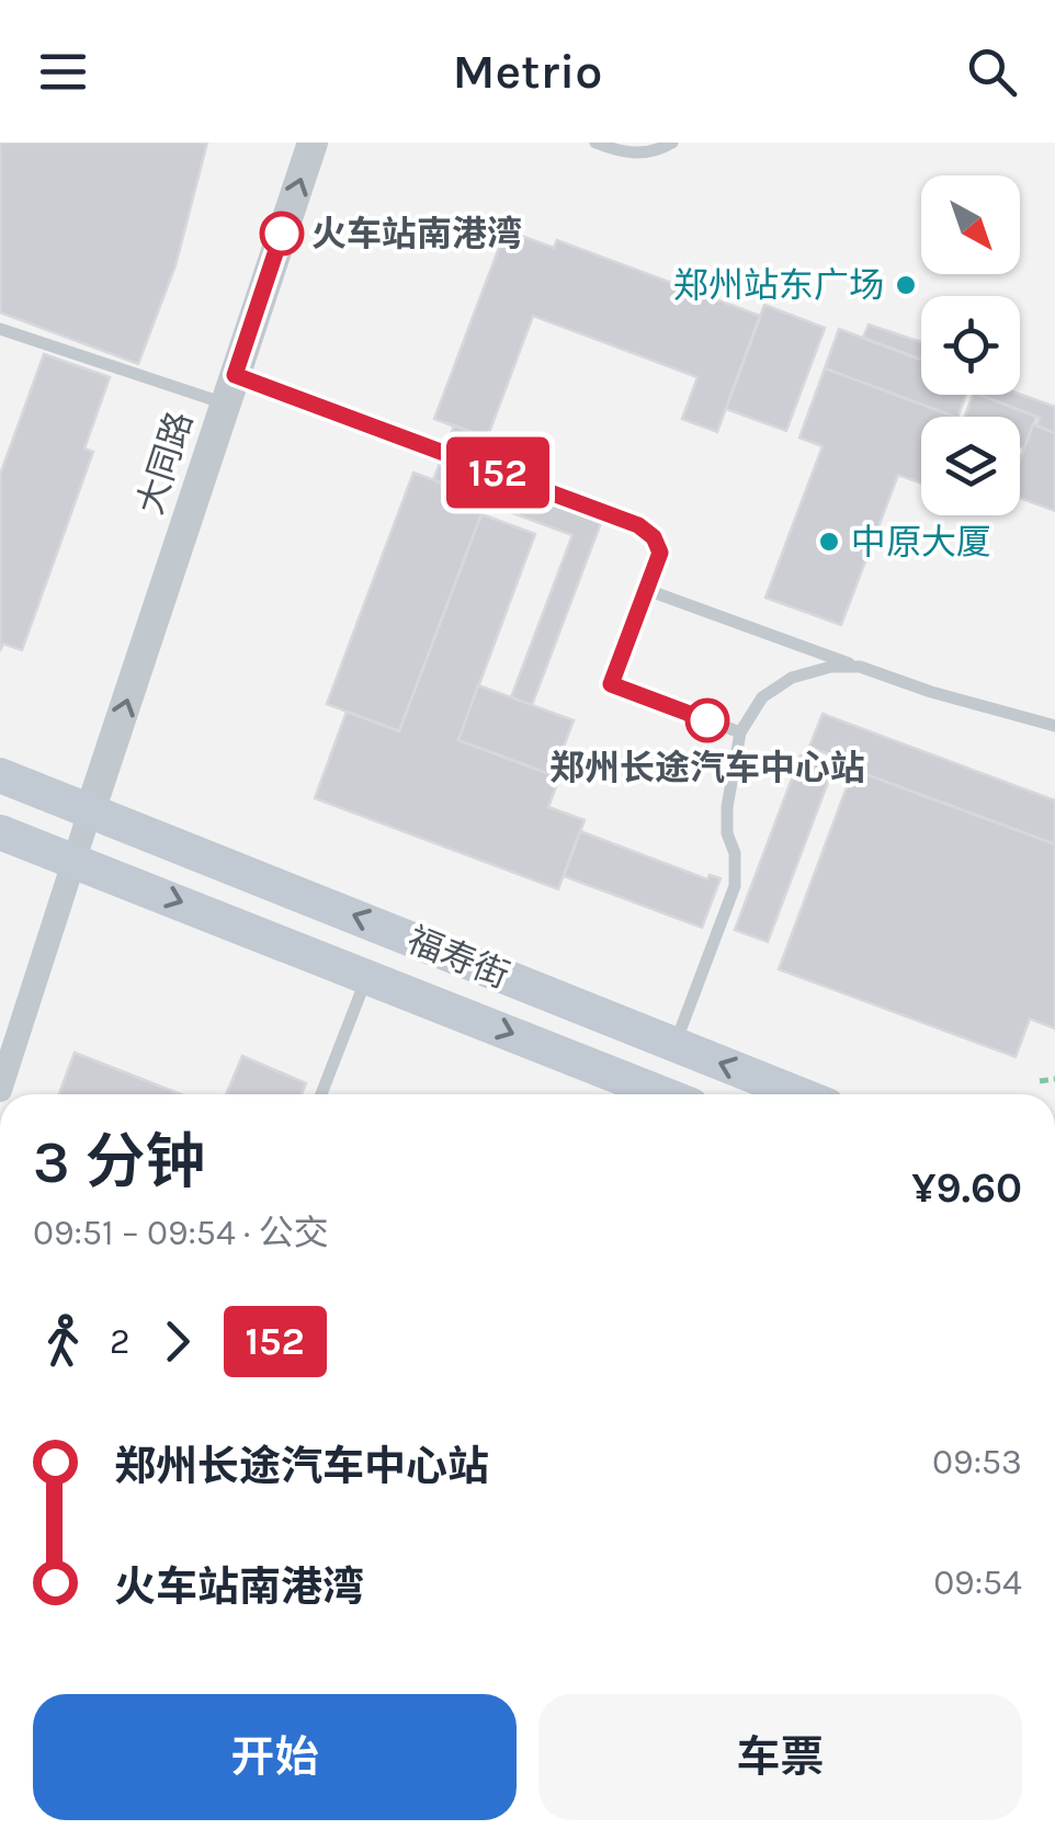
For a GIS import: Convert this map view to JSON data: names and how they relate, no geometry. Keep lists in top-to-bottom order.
{
  "streets": {
    "main road": ["福寿街"],
    "street": ["大同路"]
  },
  "crossings": [
    ["大同路", "福寿街"]
  ],
  "one_way": ["大同路"],
  "places": [
    "火车站南港湾",
    "郑州站东广场",
    "中原大厦",
    "郑州长途汽车中心站"
  ],
  "lines": ["bus line 152"],
  "north": "bottom right",
  "page": {
    "header": "Metrio",
    "on_map": "152",
    "heading": ["3 分钟", "09:51 – 09:54 · 公交", "¥9.60"],
    "legs": ["2", "152"],
    "list": [
      {
        "name": "郑州长途汽车中心站",
        "value": "09:53"
      },
      {
        "name": "火车站南港湾",
        "value": "09:54"
      }
    ],
    "buttons": ["开始", "车票"]
  }
}
